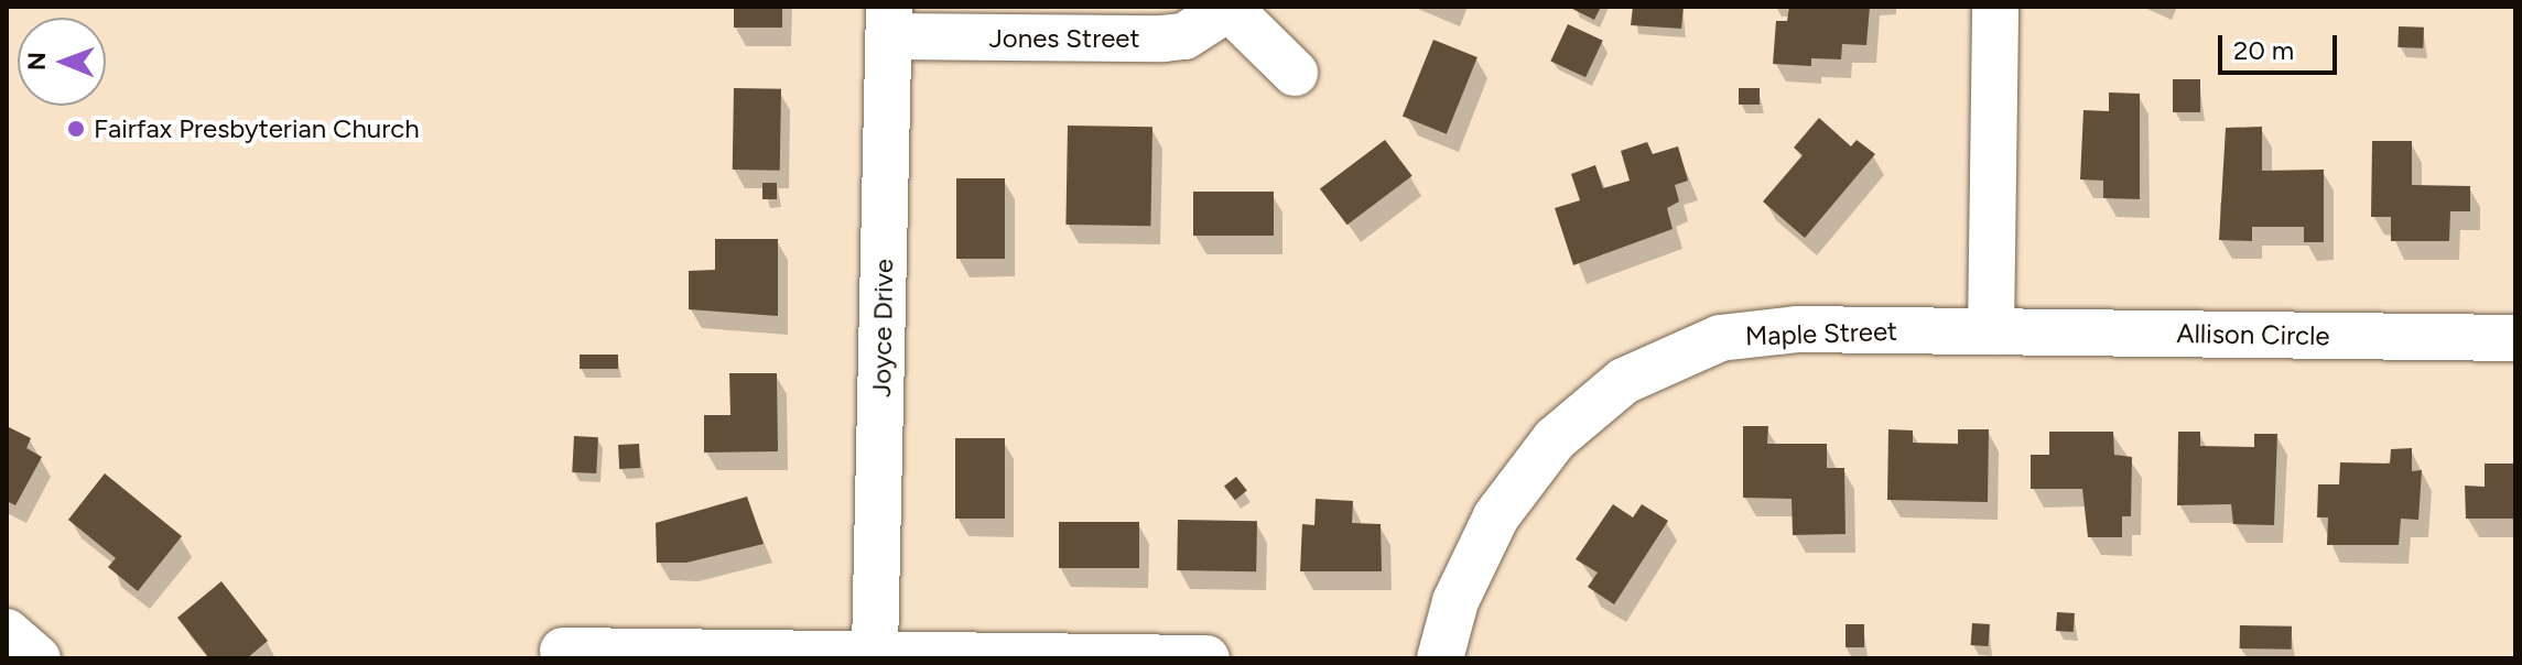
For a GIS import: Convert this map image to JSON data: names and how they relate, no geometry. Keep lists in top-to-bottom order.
{
  "streets": {
    "street": [
      "Jones Street",
      "Joyce Drive",
      "Maple Street",
      "Allison Circle"
    ]
  },
  "crossings": [
    ["Jones Street", "Joyce Drive"],
    ["Maple Street", "Allison Circle"]
  ],
  "places": ["Fairfax Presbyterian Church"],
  "scale_bar": "20 m",
  "north": "left"
}
